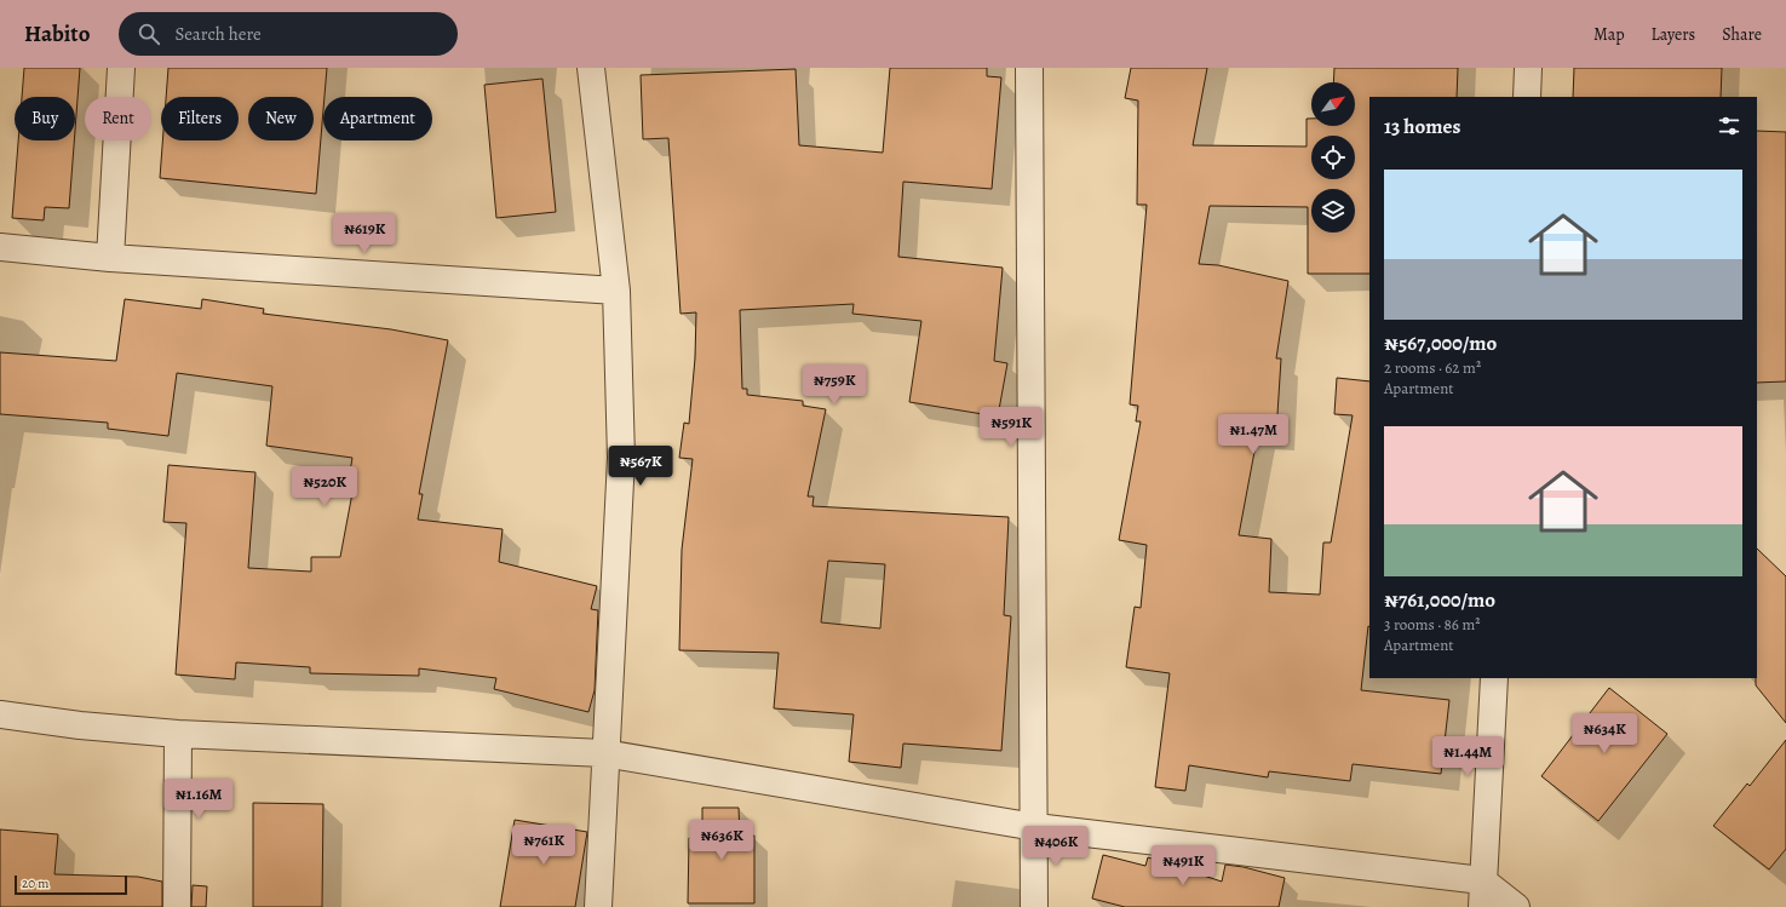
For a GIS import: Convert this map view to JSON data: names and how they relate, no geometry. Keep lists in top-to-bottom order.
{
  "scale_bar": "20 m",
  "north": "top right",
  "page": {
    "header": "Habito",
    "search": "Search here",
    "nav": ["Map", "Layers", "Share"],
    "chip": [
      "Buy",
      "Rent",
      "Filters",
      "New",
      "Apartment"
    ],
    "heading": "13 homes",
    "list": [
      {
        "name": "₦567,000/mo",
        "note": "2 rooms · 62 m² · Apartment"
      },
      {
        "name": "₦761,000/mo",
        "note": "3 rooms · 86 m² · Apartment"
      }
    ],
    "price": [
      "₦619K",
      "₦759K",
      "₦591K",
      "₦1.47M",
      "₦567K",
      "₦520K",
      "₦634K",
      "₦1.44M",
      "₦1.16M",
      "₦636K",
      "₦761K",
      "₦406K",
      "₦491K"
    ],
    "scale": "20 m"
  }
}
